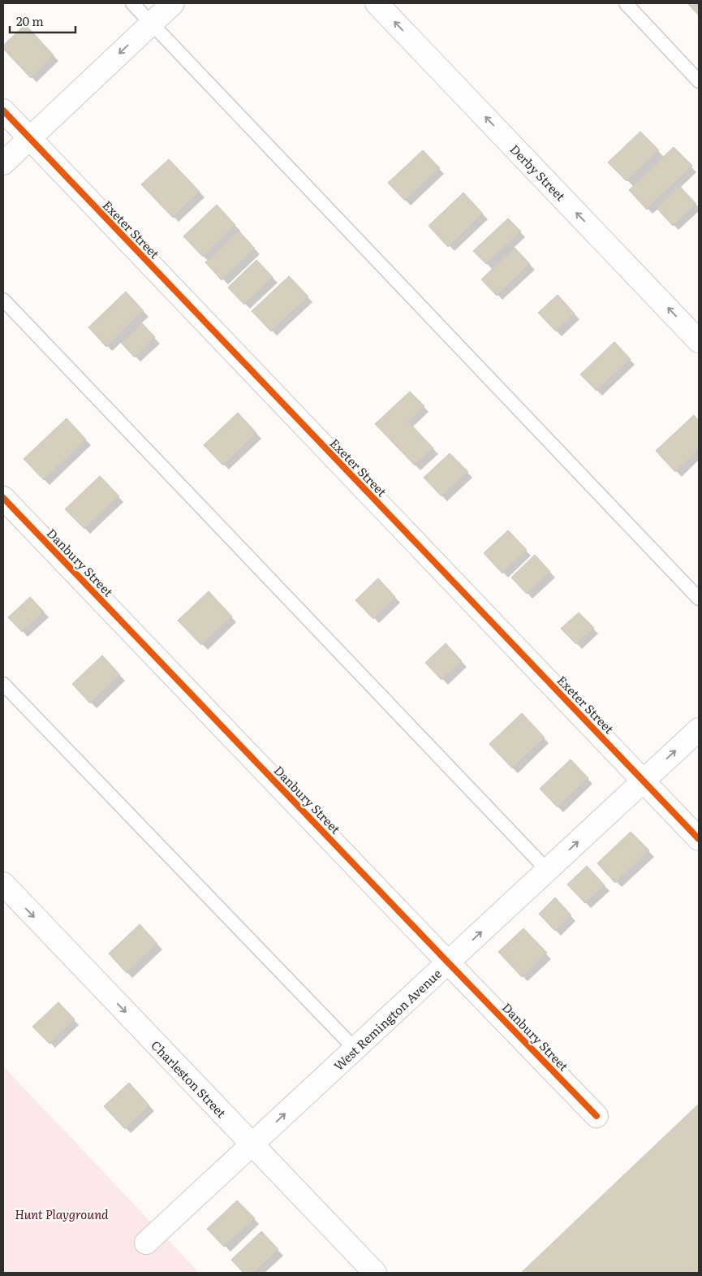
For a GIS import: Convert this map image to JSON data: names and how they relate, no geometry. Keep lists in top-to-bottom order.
{
  "streets": {
    "street": [
      "Derby Street",
      "Exeter Street",
      "Danbury Street",
      "West Remington Avenue",
      "Charleston Street"
    ]
  },
  "crossings": [
    ["Exeter Street", "West Remington Avenue"],
    ["Danbury Street", "West Remington Avenue"],
    ["West Remington Avenue", "Charleston Street"]
  ],
  "one_way": ["Derby Street", "West Remington Avenue", "Charleston Street"],
  "parks": ["Hunt Playground"],
  "scale_bar": "20 m"
}
